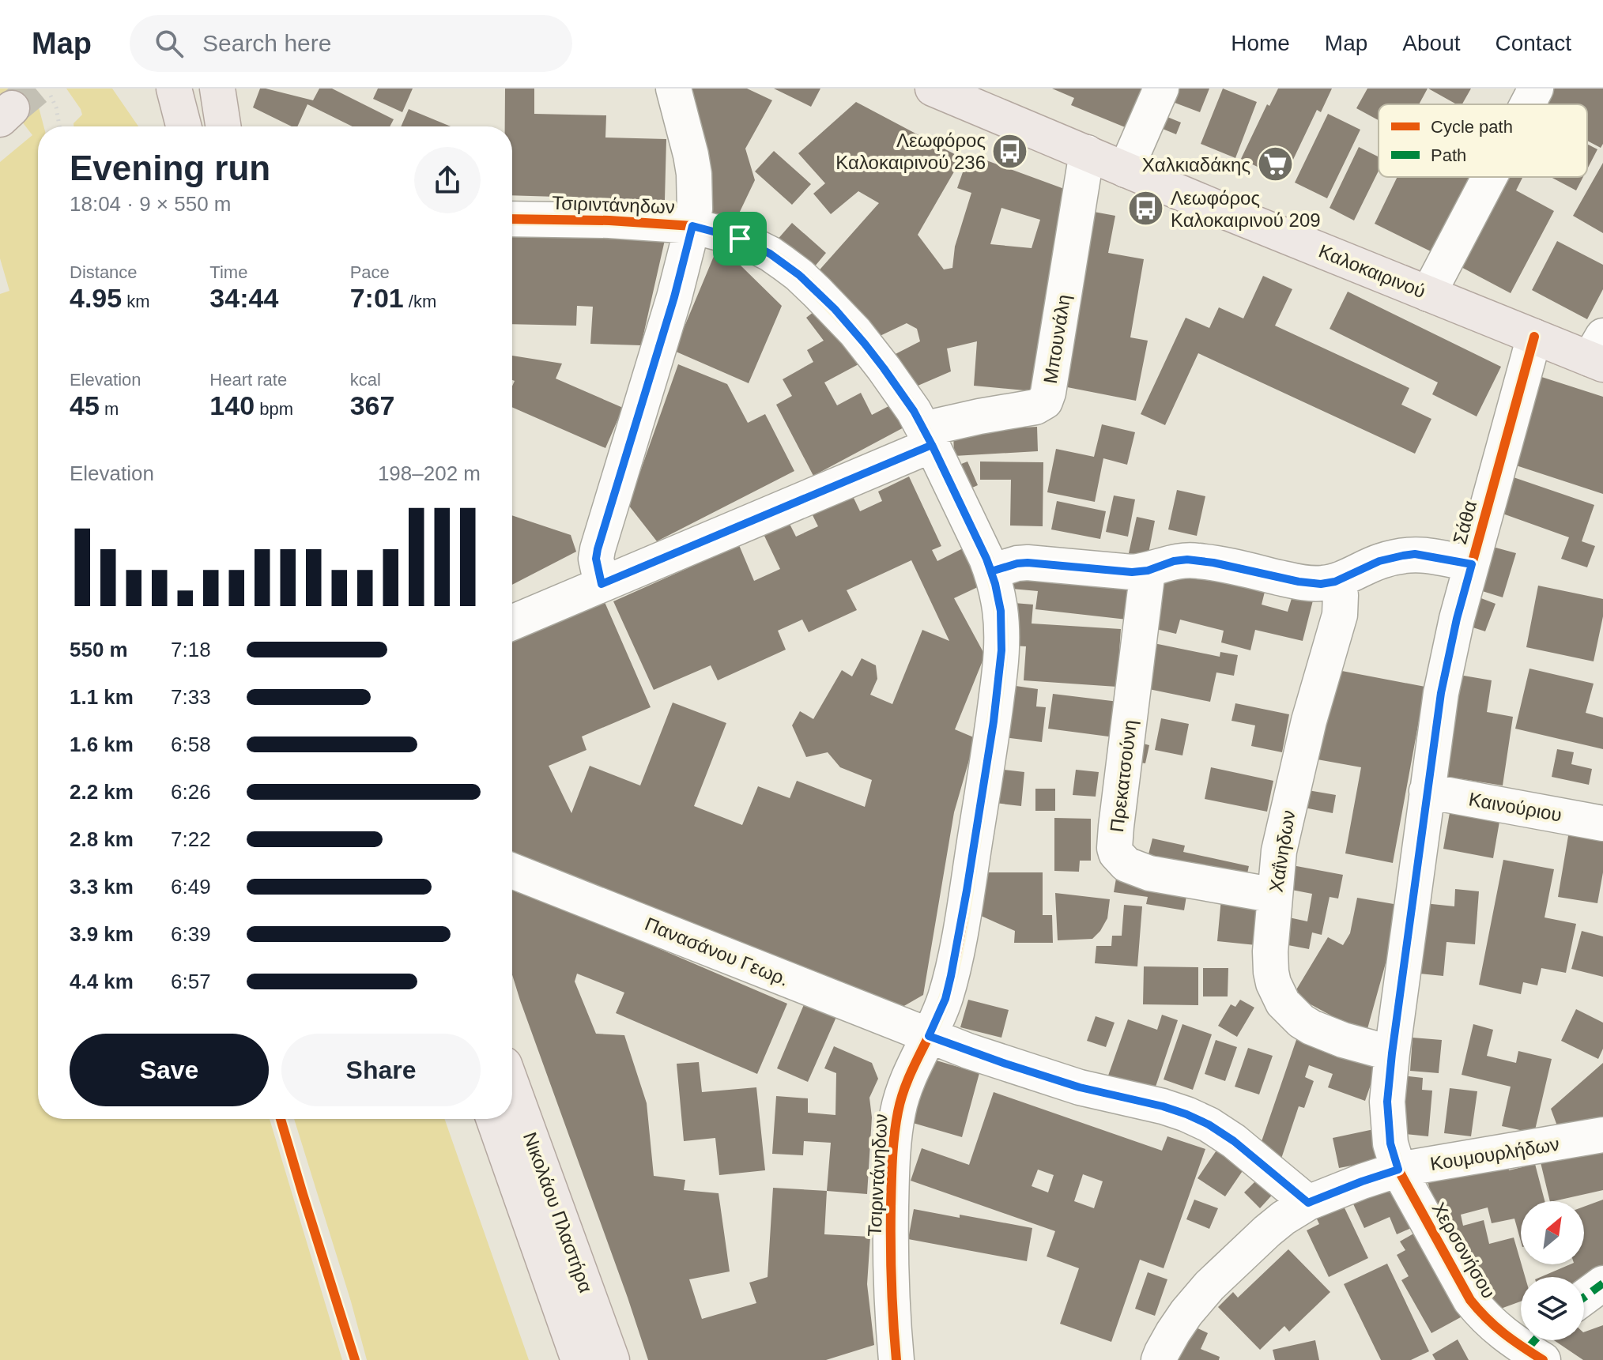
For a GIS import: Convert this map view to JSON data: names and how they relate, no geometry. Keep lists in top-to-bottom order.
{
  "streets": {
    "main road": ["Καλοκαιρινού", "Νικολάου Πλαστήρα"],
    "street": [
      "Τσιριντάνηδων",
      "Μπουνάλη",
      "Σάθα",
      "Πρεκατσούνη",
      "Καινούριου",
      "Χαΐνηδων",
      "Πανασάνου Γεωρ.",
      "Κουμουρλήδων",
      "Χερσονήσου"
    ]
  },
  "crossings": [
    ["Τσιριντάνηδων", "Μπουνάλη"],
    ["Τσιριντάνηδων", "Πανασάνου Γεωρ."],
    ["Καλοκαιρινού", "Μπουνάλη"],
    ["Καλοκαιρινού", "Σάθα"],
    ["Σάθα", "Καινούριου"],
    ["Σάθα", "Χαΐνηδων"],
    ["Σάθα", "Κουμουρλήδων"],
    ["Σάθα", "Χερσονήσου"],
    ["Πρεκατσούνη", "Χαΐνηδων"],
    ["Πανασάνου Γεωρ.", "Κουμουρλήδων"],
    ["Κουμουρλήδων", "Χερσονήσου"]
  ],
  "places": {
    "bus stop": ["Λεωφόρος Καλοκαιρινού 236", "Λεωφόρος Καλοκαιρινού 209"],
    "supermarket": ["Χαλκιαδάκης"]
  },
  "legend": ["Cycle path", "Path"],
  "north": "top right",
  "page": {
    "header": "Map",
    "search": "Search here",
    "nav": [
      "Home",
      "Map",
      "About",
      "Contact"
    ],
    "heading": ["Evening run", "18:04 · 9 × 550 m"],
    "stats": [
      ["Distance", "4.95 km"],
      ["Time", "34:44"],
      ["Pace", "7:01 /km"],
      ["Elevation", "45 m"],
      ["Heart rate", "140 bpm"],
      ["kcal", "367"]
    ],
    "chart": ["Elevation", "198–202 m"],
    "list": [
      {
        "name": "550 m",
        "note": "7:18"
      },
      {
        "name": "1.1 km",
        "note": "7:33"
      },
      {
        "name": "1.6 km",
        "note": "6:58"
      },
      {
        "name": "2.2 km",
        "note": "6:26"
      },
      {
        "name": "2.8 km",
        "note": "7:22"
      },
      {
        "name": "3.3 km",
        "note": "6:49"
      },
      {
        "name": "3.9 km",
        "note": "6:39"
      },
      {
        "name": "4.4 km",
        "note": "6:57"
      }
    ],
    "buttons": ["Save", "Share"]
  }
}
